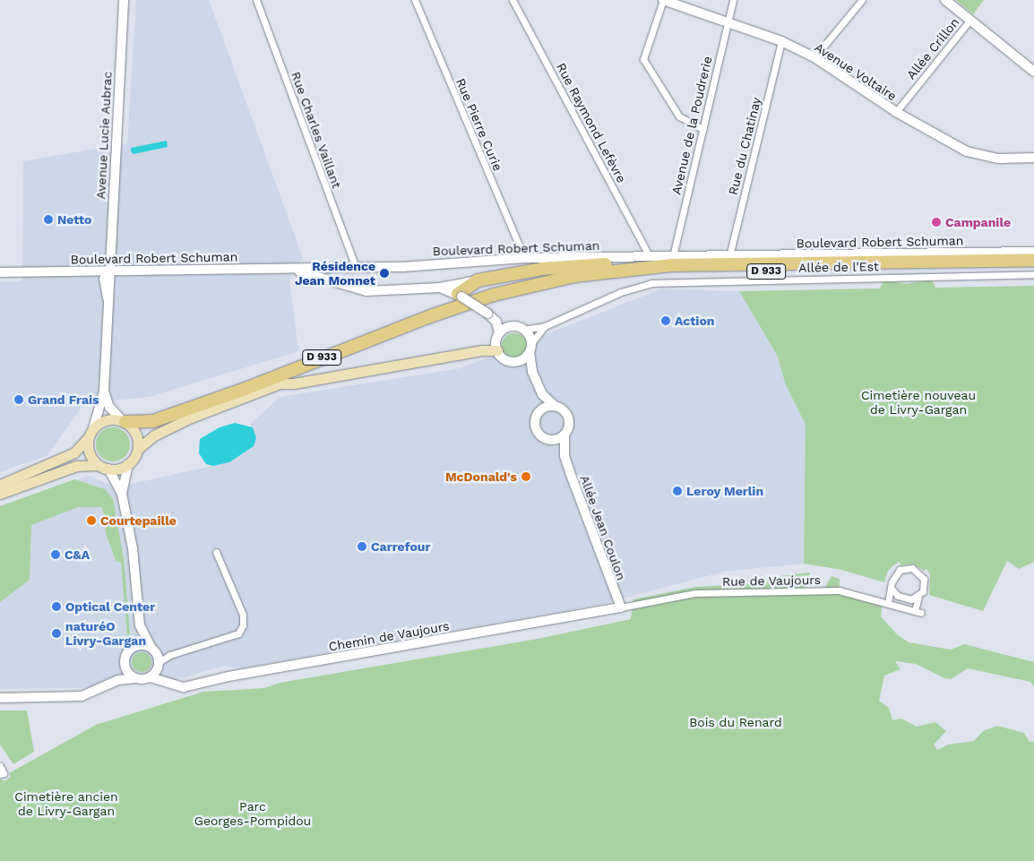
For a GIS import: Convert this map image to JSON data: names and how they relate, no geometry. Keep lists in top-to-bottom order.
{
  "streets": {
    "highway": ["D 933"],
    "street": [
      "Allée Crillon",
      "Avenue Voltaire",
      "Rue Raymond Lefèvre",
      "Rue Pierre Curie",
      "Avenue de la Poudrerie",
      "Rue Charles Vaillant",
      "Avenue Lucie Aubrac",
      "Rue du Chatinay",
      "Boulevard Robert Schuman",
      "Allée de l'Est",
      "Allée Jean Coulon",
      "Rue de Vaujours",
      "Chemin de Vaujours"
    ]
  },
  "crossings": [
    ["Allée Crillon", "Avenue Voltaire"],
    ["Avenue Voltaire", "Avenue de la Poudrerie"],
    ["Avenue Voltaire", "Rue du Chatinay"],
    ["Rue Raymond Lefèvre", "Boulevard Robert Schuman"],
    ["Rue Pierre Curie", "Boulevard Robert Schuman"],
    ["Avenue de la Poudrerie", "Boulevard Robert Schuman"],
    ["Rue Charles Vaillant", "Boulevard Robert Schuman"],
    ["Avenue Lucie Aubrac", "Boulevard Robert Schuman"],
    ["Avenue Lucie Aubrac", "D 933"],
    ["Rue du Chatinay", "Boulevard Robert Schuman"],
    ["Allée Jean Coulon", "Rue de Vaujours"],
    ["Allée Jean Coulon", "Chemin de Vaujours"],
    ["Rue de Vaujours", "Chemin de Vaujours"]
  ],
  "parks": [
    "Cimetière nouveau de Livry-Gargan",
    "Bois du Renard",
    "Cimetière ancien de Livry-Gargan",
    "Parc Georges-Pompidou"
  ],
  "places": [
    "Netto",
    "Campanile",
    "Résidence Jean Monnet",
    "Action",
    "Grand Frais",
    "McDonald's",
    "Leroy Merlin",
    "Courtepaille",
    "Carrefour",
    "C&A",
    "Optical Center",
    "naturéO Livry-Gargan"
  ]
}
